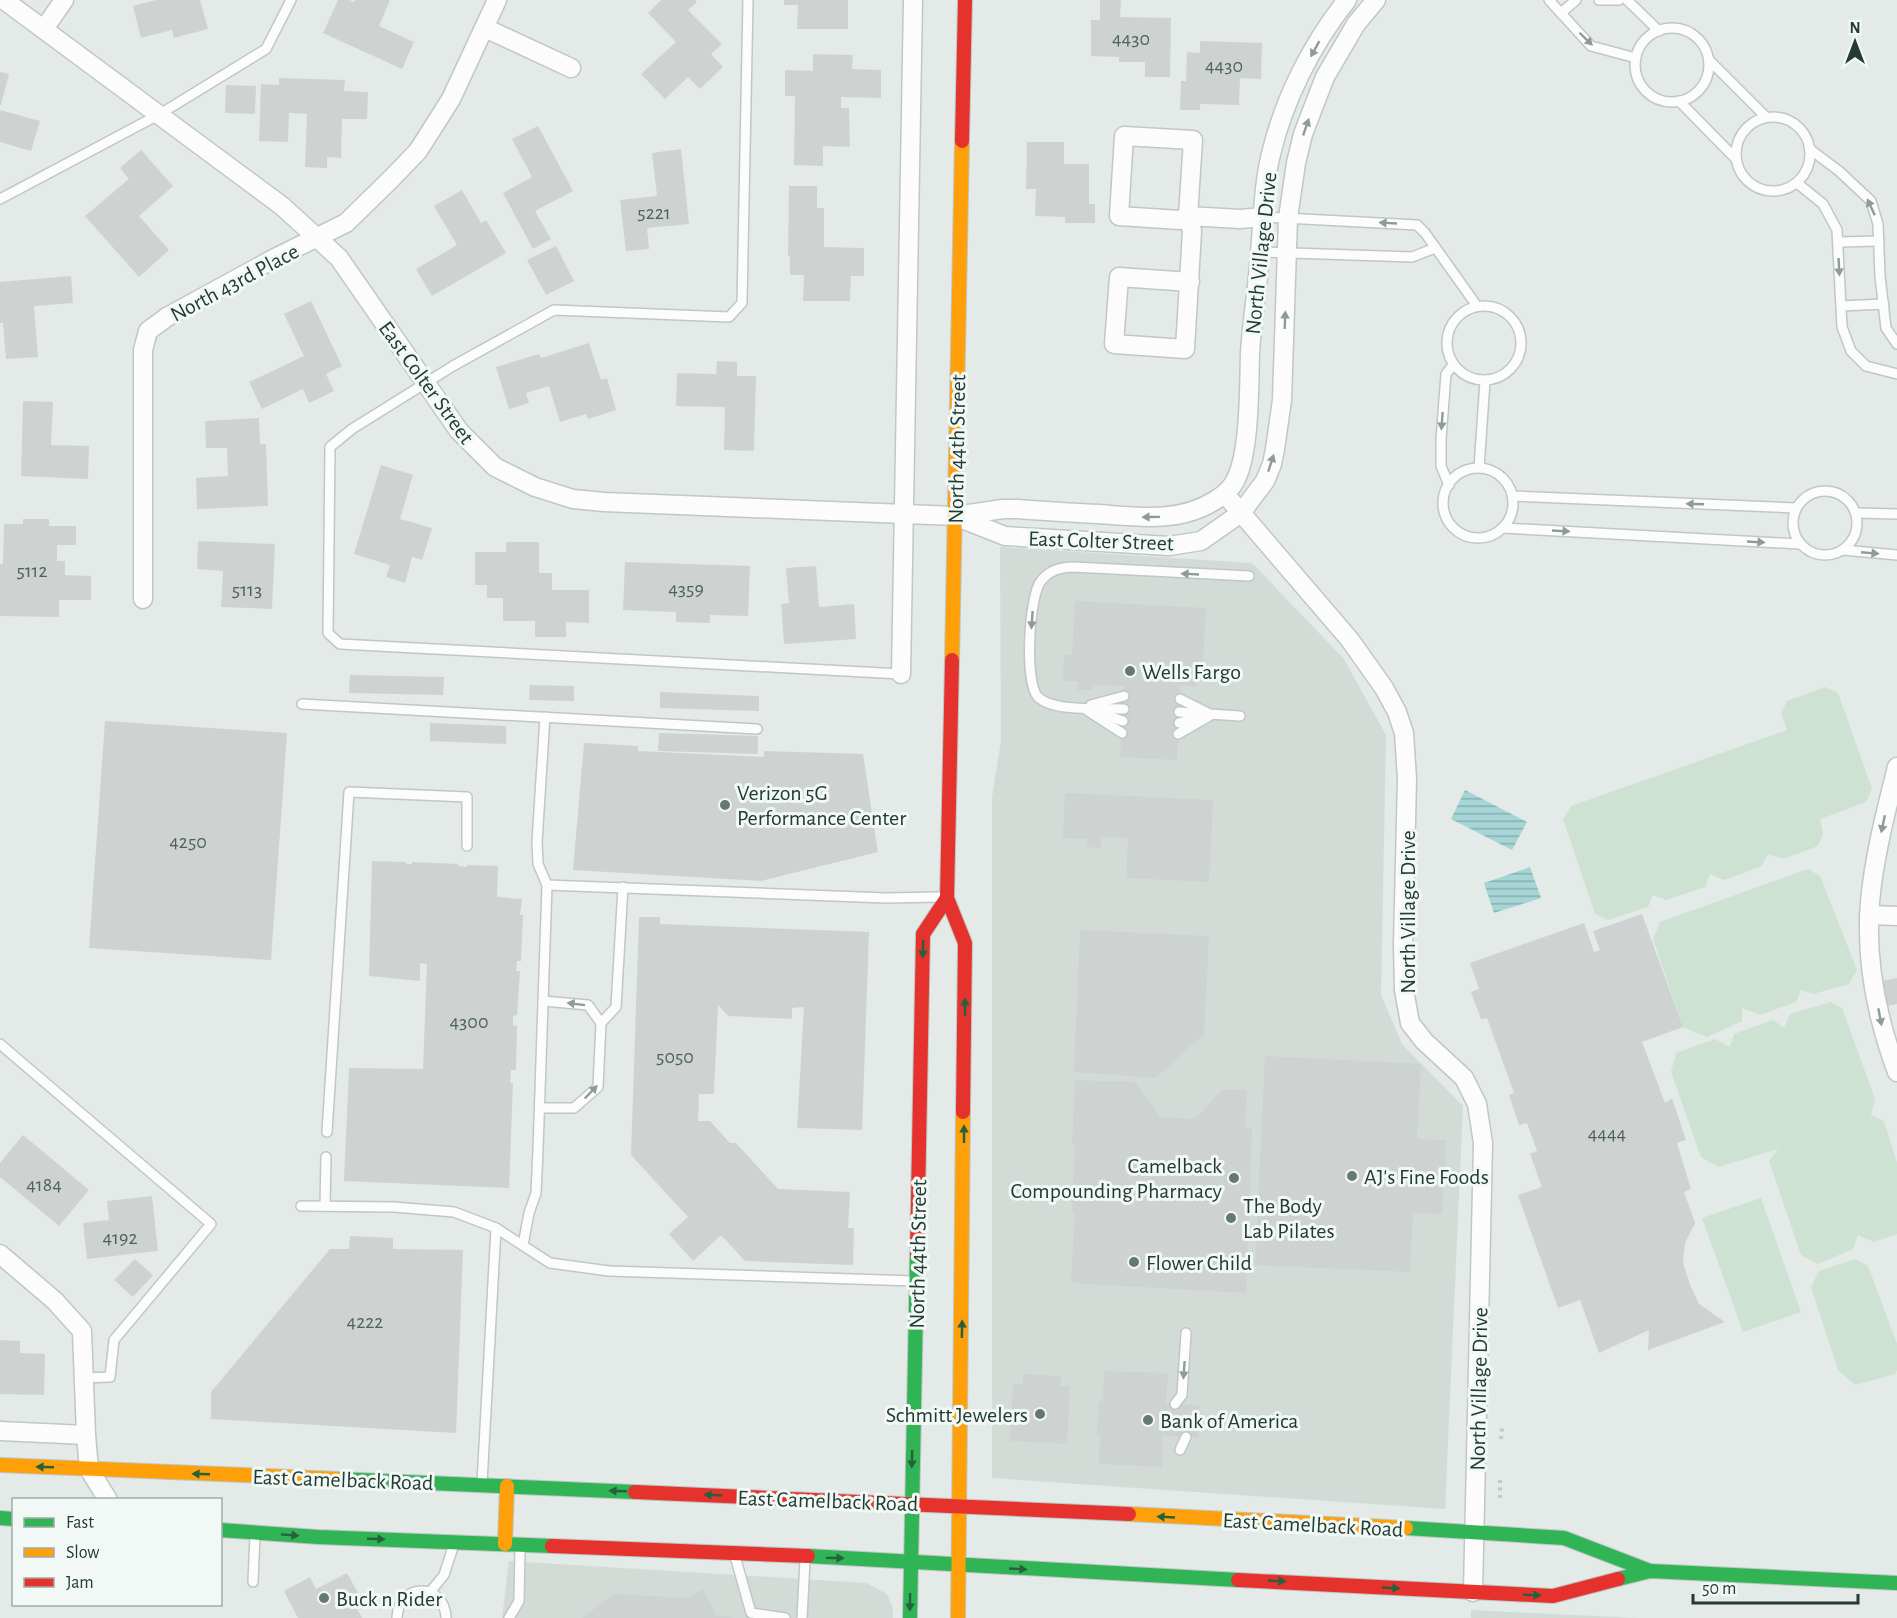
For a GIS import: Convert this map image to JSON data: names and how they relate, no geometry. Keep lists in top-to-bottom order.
{
  "streets": {
    "main road": ["North 44th Street", "East Camelback Road"],
    "street": ["North Village Drive", "North 43rd Place", "East Colter Street"]
  },
  "crossings": [
    ["North Village Drive", "East Colter Street"],
    ["North Village Drive", "East Camelback Road"],
    ["North 43rd Place", "East Colter Street"],
    ["East Colter Street", "North 44th Street"],
    ["North 44th Street", "East Camelback Road"]
  ],
  "places": [
    "Wells Fargo",
    "Verizon 5G Performance Center",
    "AJ's Fine Foods",
    "Camelback Compounding Pharmacy",
    "The Body Lab Pilates",
    "Flower Child",
    "Schmitt Jewelers",
    "Bank of America",
    "Buck n Rider"
  ],
  "house_numbers": [
    "4430",
    "4430",
    "5221",
    "5112",
    "4359",
    "5113",
    "4250",
    "4300",
    "5050",
    "4444",
    "4184",
    "4192",
    "4222"
  ],
  "legend": ["Fast", "Slow", "Jam"],
  "scale_bar": "50 m",
  "north": "top"
}
